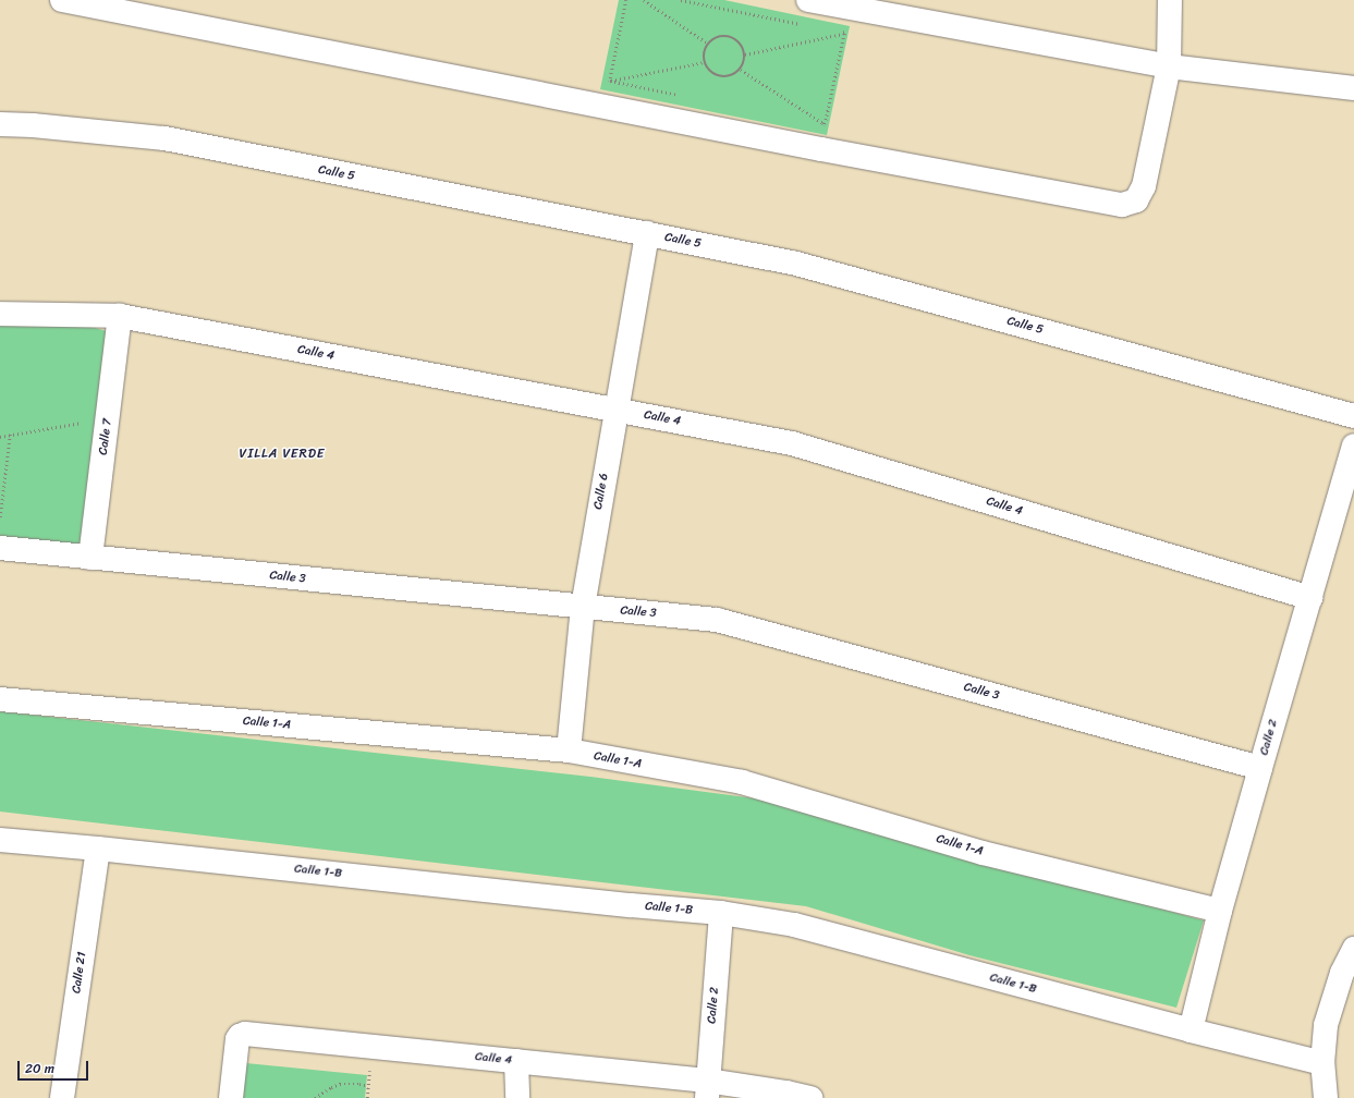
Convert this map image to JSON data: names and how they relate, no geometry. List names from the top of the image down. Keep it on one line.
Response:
{"streets":{"street":["Calle 5","Calle 4","Calle 7","Calle 6","Calle 3","Calle 1-A","Calle 2","Calle 1-B","Calle 21"]},"crossings":[["Calle 5","Calle 6"],["Calle 4","Calle 7"],["Calle 4","Calle 6"],["Calle 4","Calle 2"],["Calle 7","Calle 3"],["Calle 6","Calle 3"],["Calle 6","Calle 1-A"],["Calle 3","Calle 2"],["Calle 1-A","Calle 2"],["Calle 2","Calle 1-B"],["Calle 1-B","Calle 21"]],"districts":["VILLA VERDE"],"scale_bar":"20 m"}
